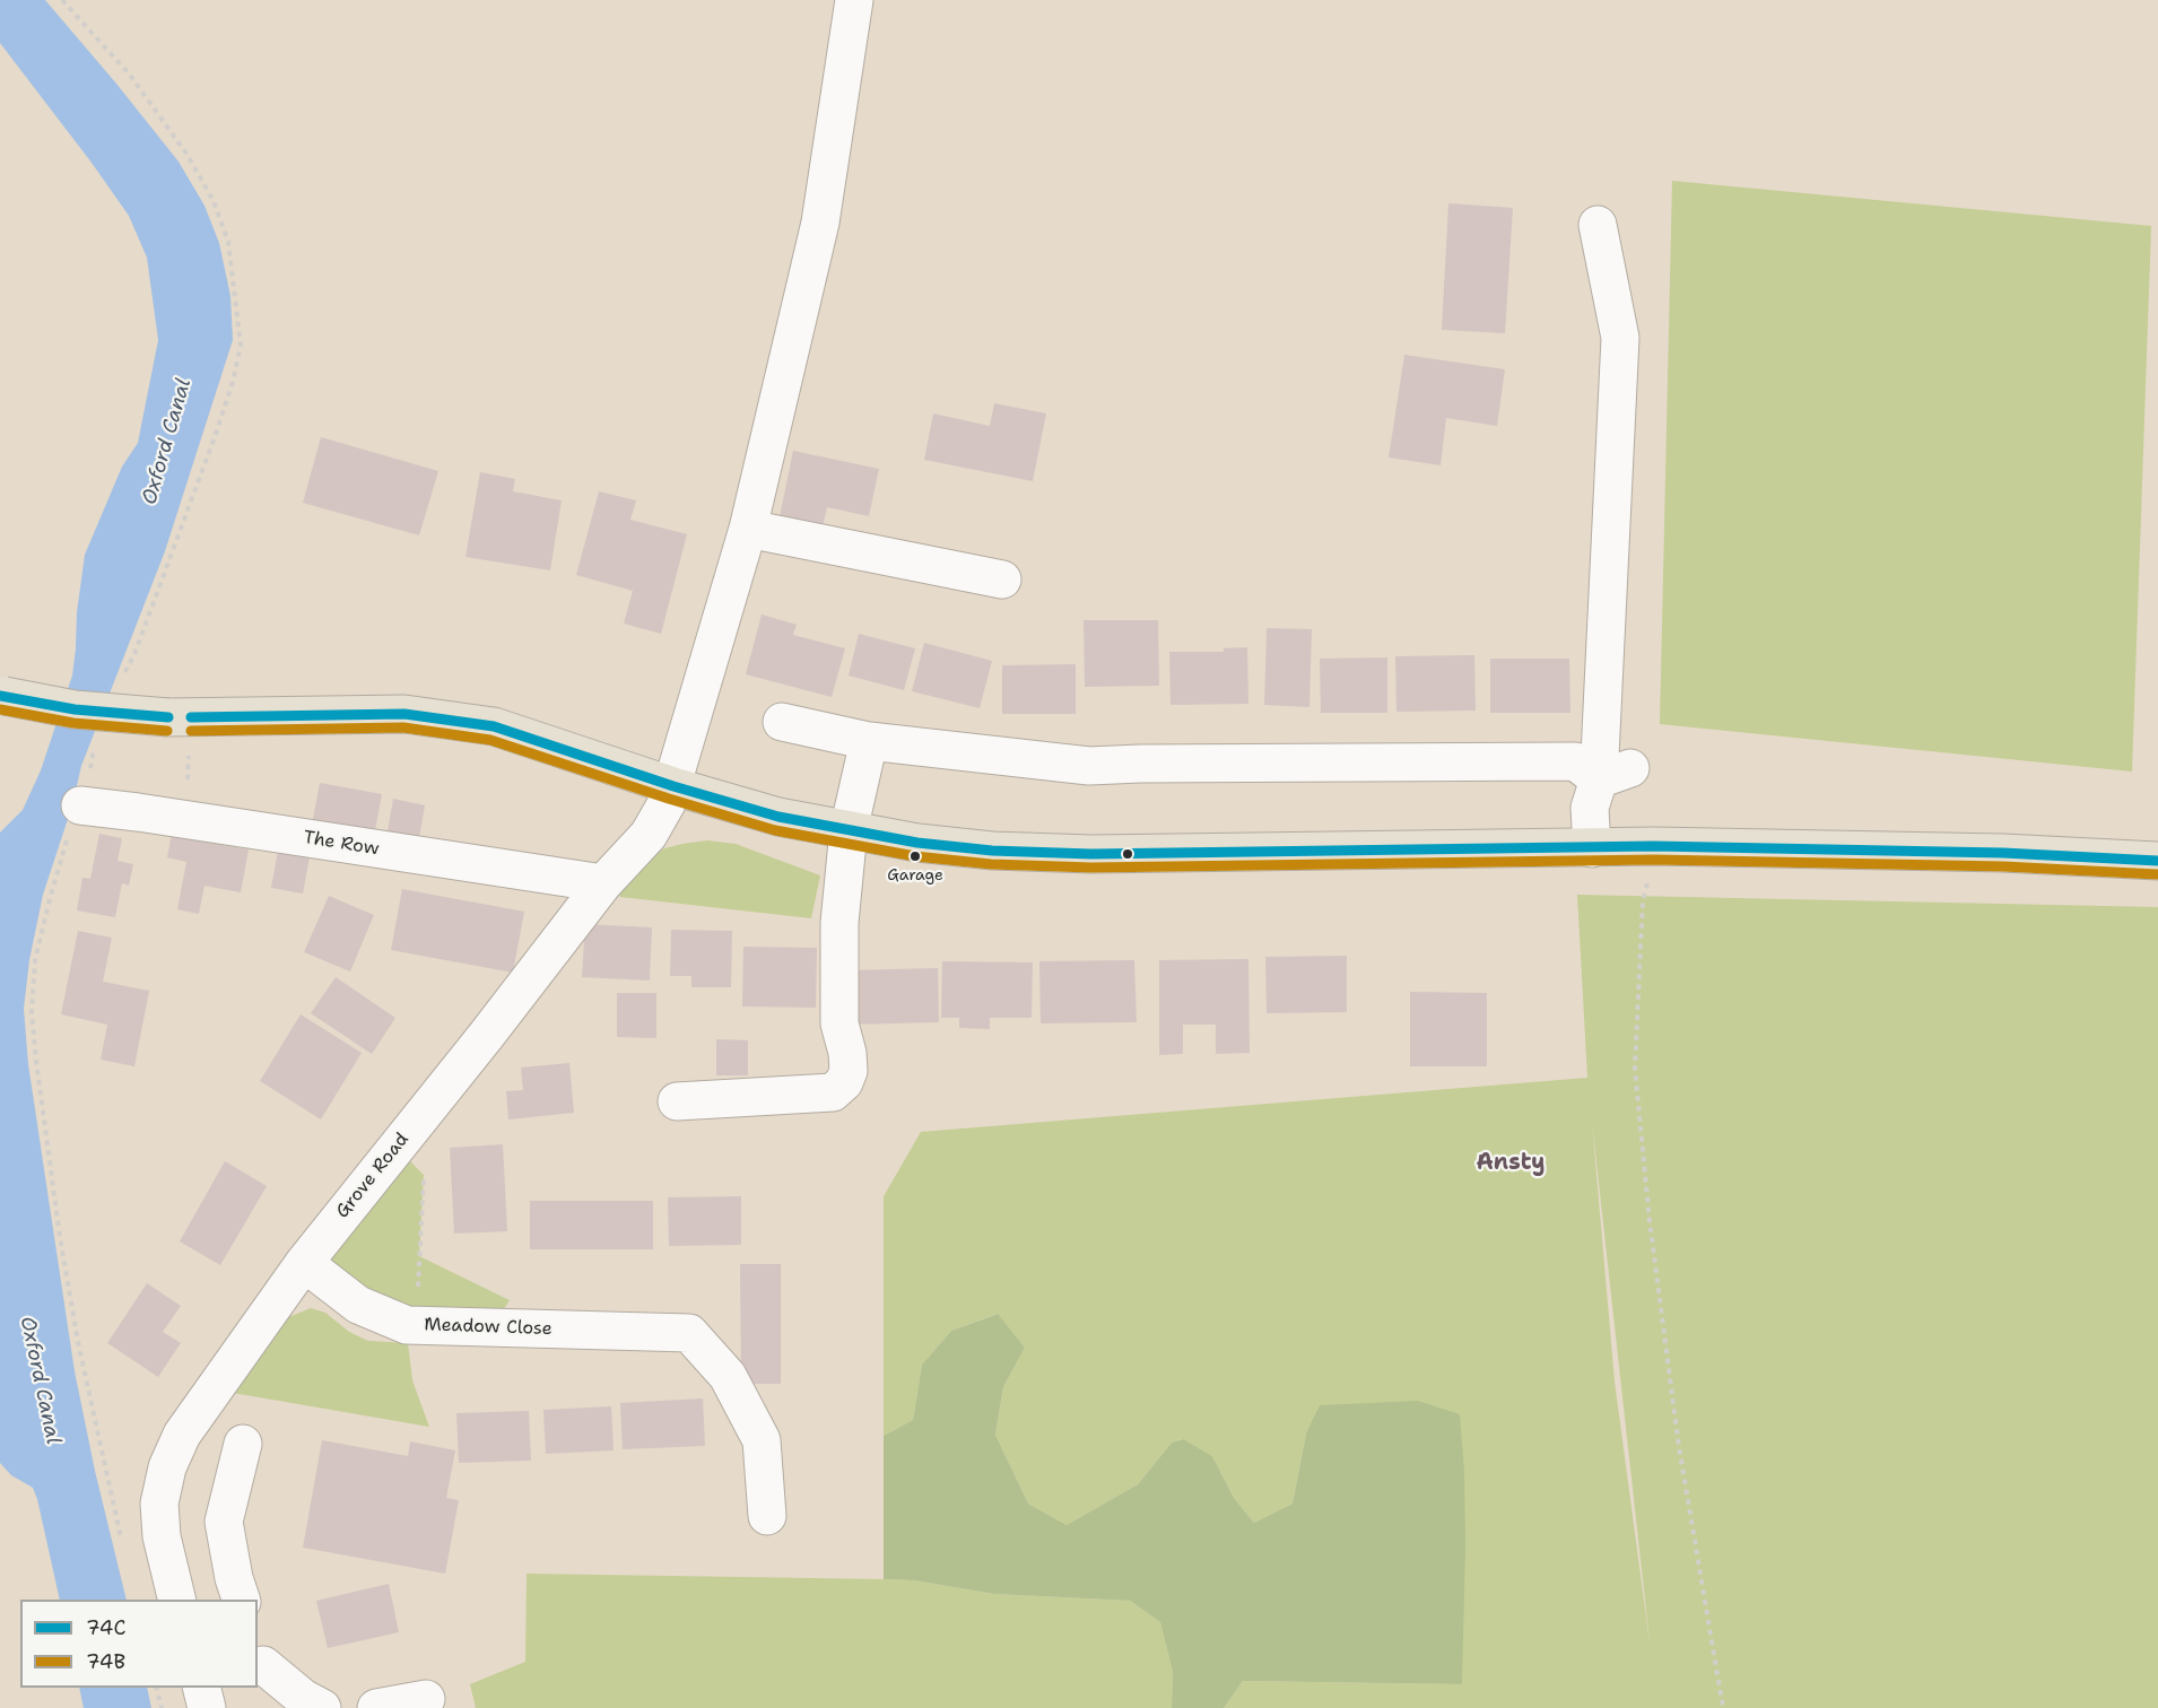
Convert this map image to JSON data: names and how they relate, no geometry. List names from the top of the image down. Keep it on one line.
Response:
{"streets":{"street":["The Row","Grove Road","Meadow Close"]},"crossings":[["The Row","Grove Road"],["Grove Road","Meadow Close"]],"districts":["Ansty"],"water":["Oxford Canal"],"places":["Garage"],"lines":["transit line 74C","transit line 74B"],"legend":["74C","74B"]}
